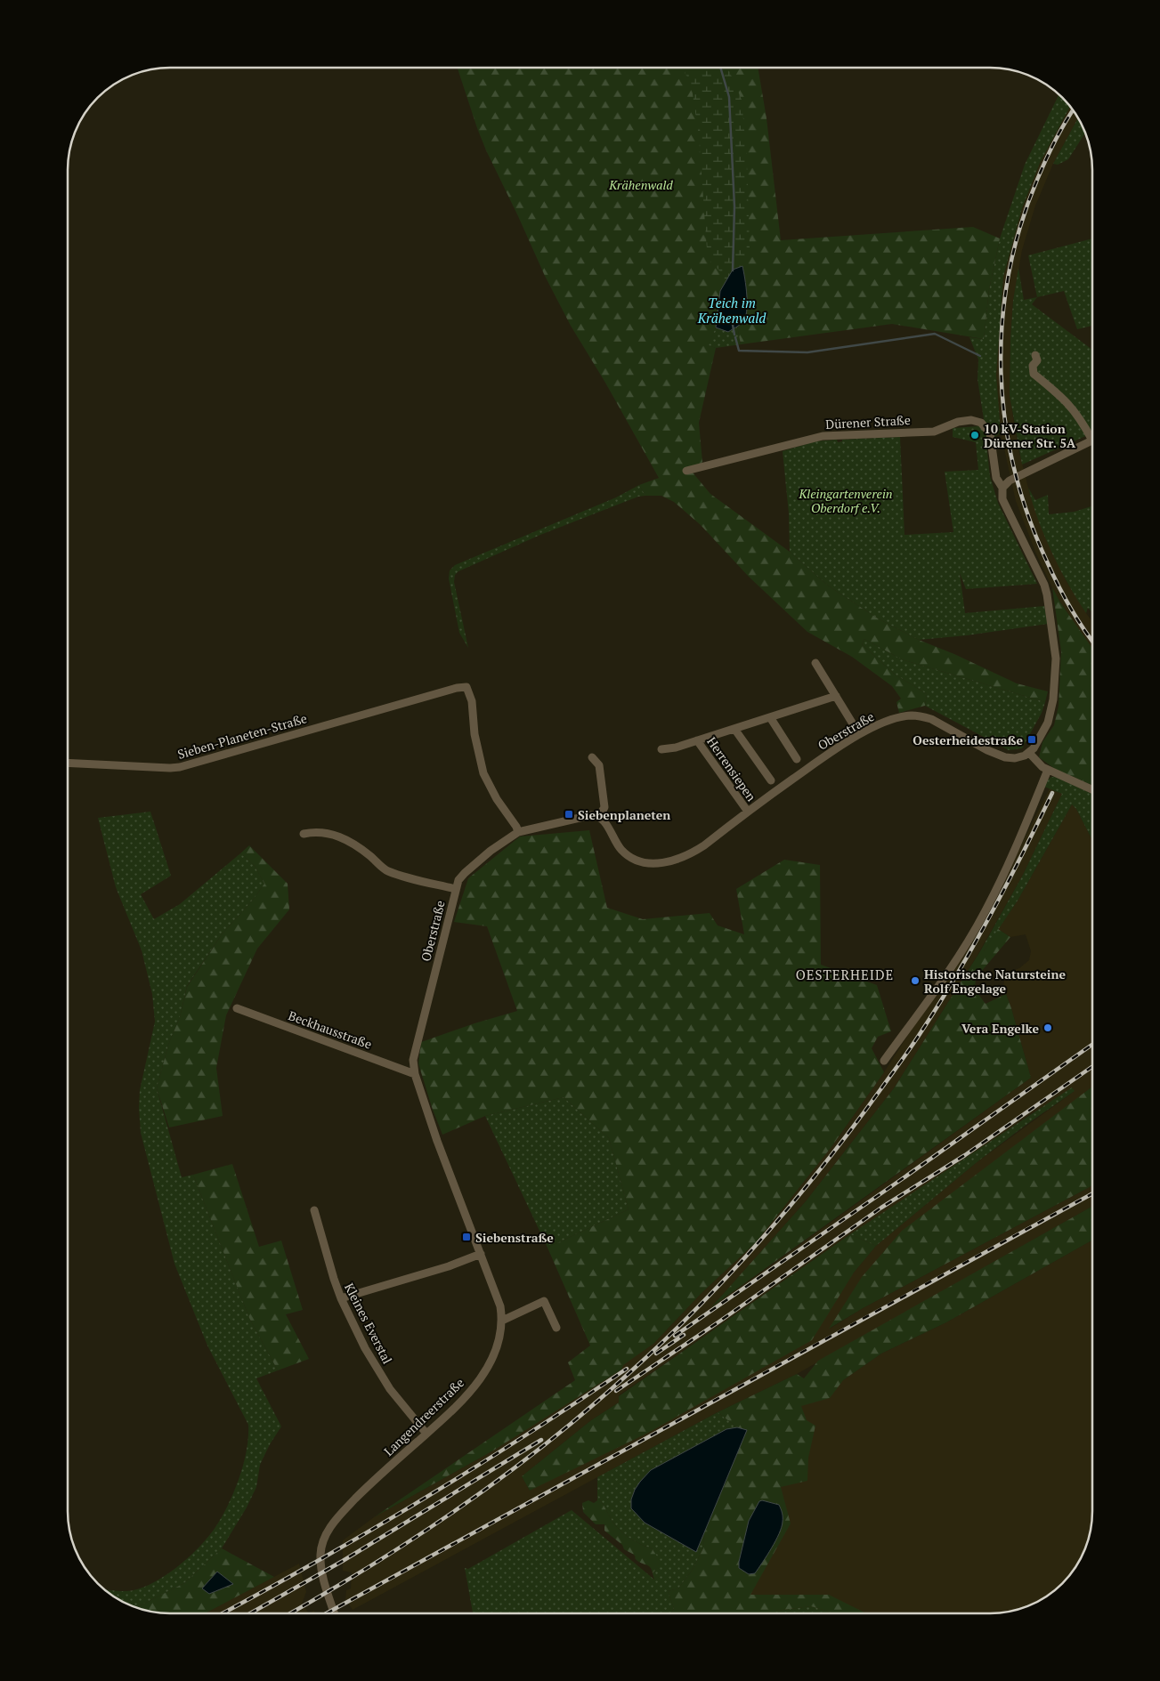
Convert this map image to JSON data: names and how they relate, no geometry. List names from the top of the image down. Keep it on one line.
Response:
{"streets":{"street":["Dürener Straße","Oberstraße","Sieben-Planeten-Straße","Herrensiepen","Beckhausstraße","Kleines Everstal","Langendreerstraße"]},"crossings":[["Oberstraße","Sieben-Planeten-Straße"],["Oberstraße","Herrensiepen"],["Oberstraße","Beckhausstraße"],["Oberstraße","Langendreerstraße"],["Kleines Everstal","Langendreerstraße"]],"districts":["OESTERHEIDE"],"water":["Teich im Krähenwald"],"parks":["Krähenwald","Kleingartenverein Oberdorf e.V."],"places":{"other":["10 kV-Station Dürener Str. 5A","Historische Natursteine Rolf Engelage","Vera Engelke"],"transit":["Oesterheidestraße","Siebenplaneten","Siebenstraße"]}}
